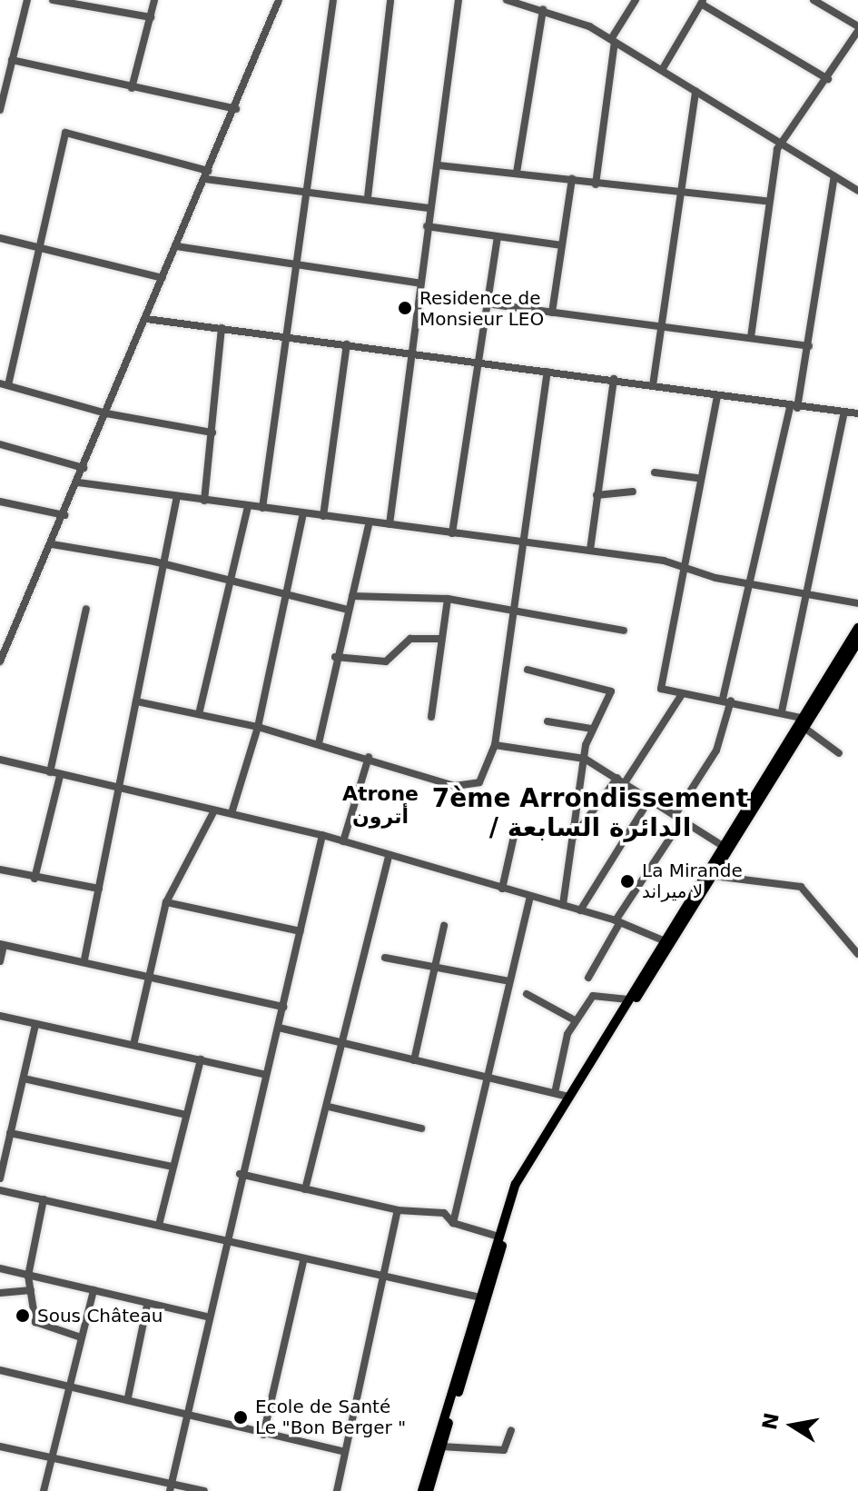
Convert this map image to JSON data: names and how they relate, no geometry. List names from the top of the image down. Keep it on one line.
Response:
{"districts":["Atrone أترون","7ème Arrondissement / الدائرة السابعة"],"places":["Residence de Monsieur LEO","La Mirande لا ميراند","Sous Château","Ecole de Santé Le \"Bon Berger \""],"north":"left"}
